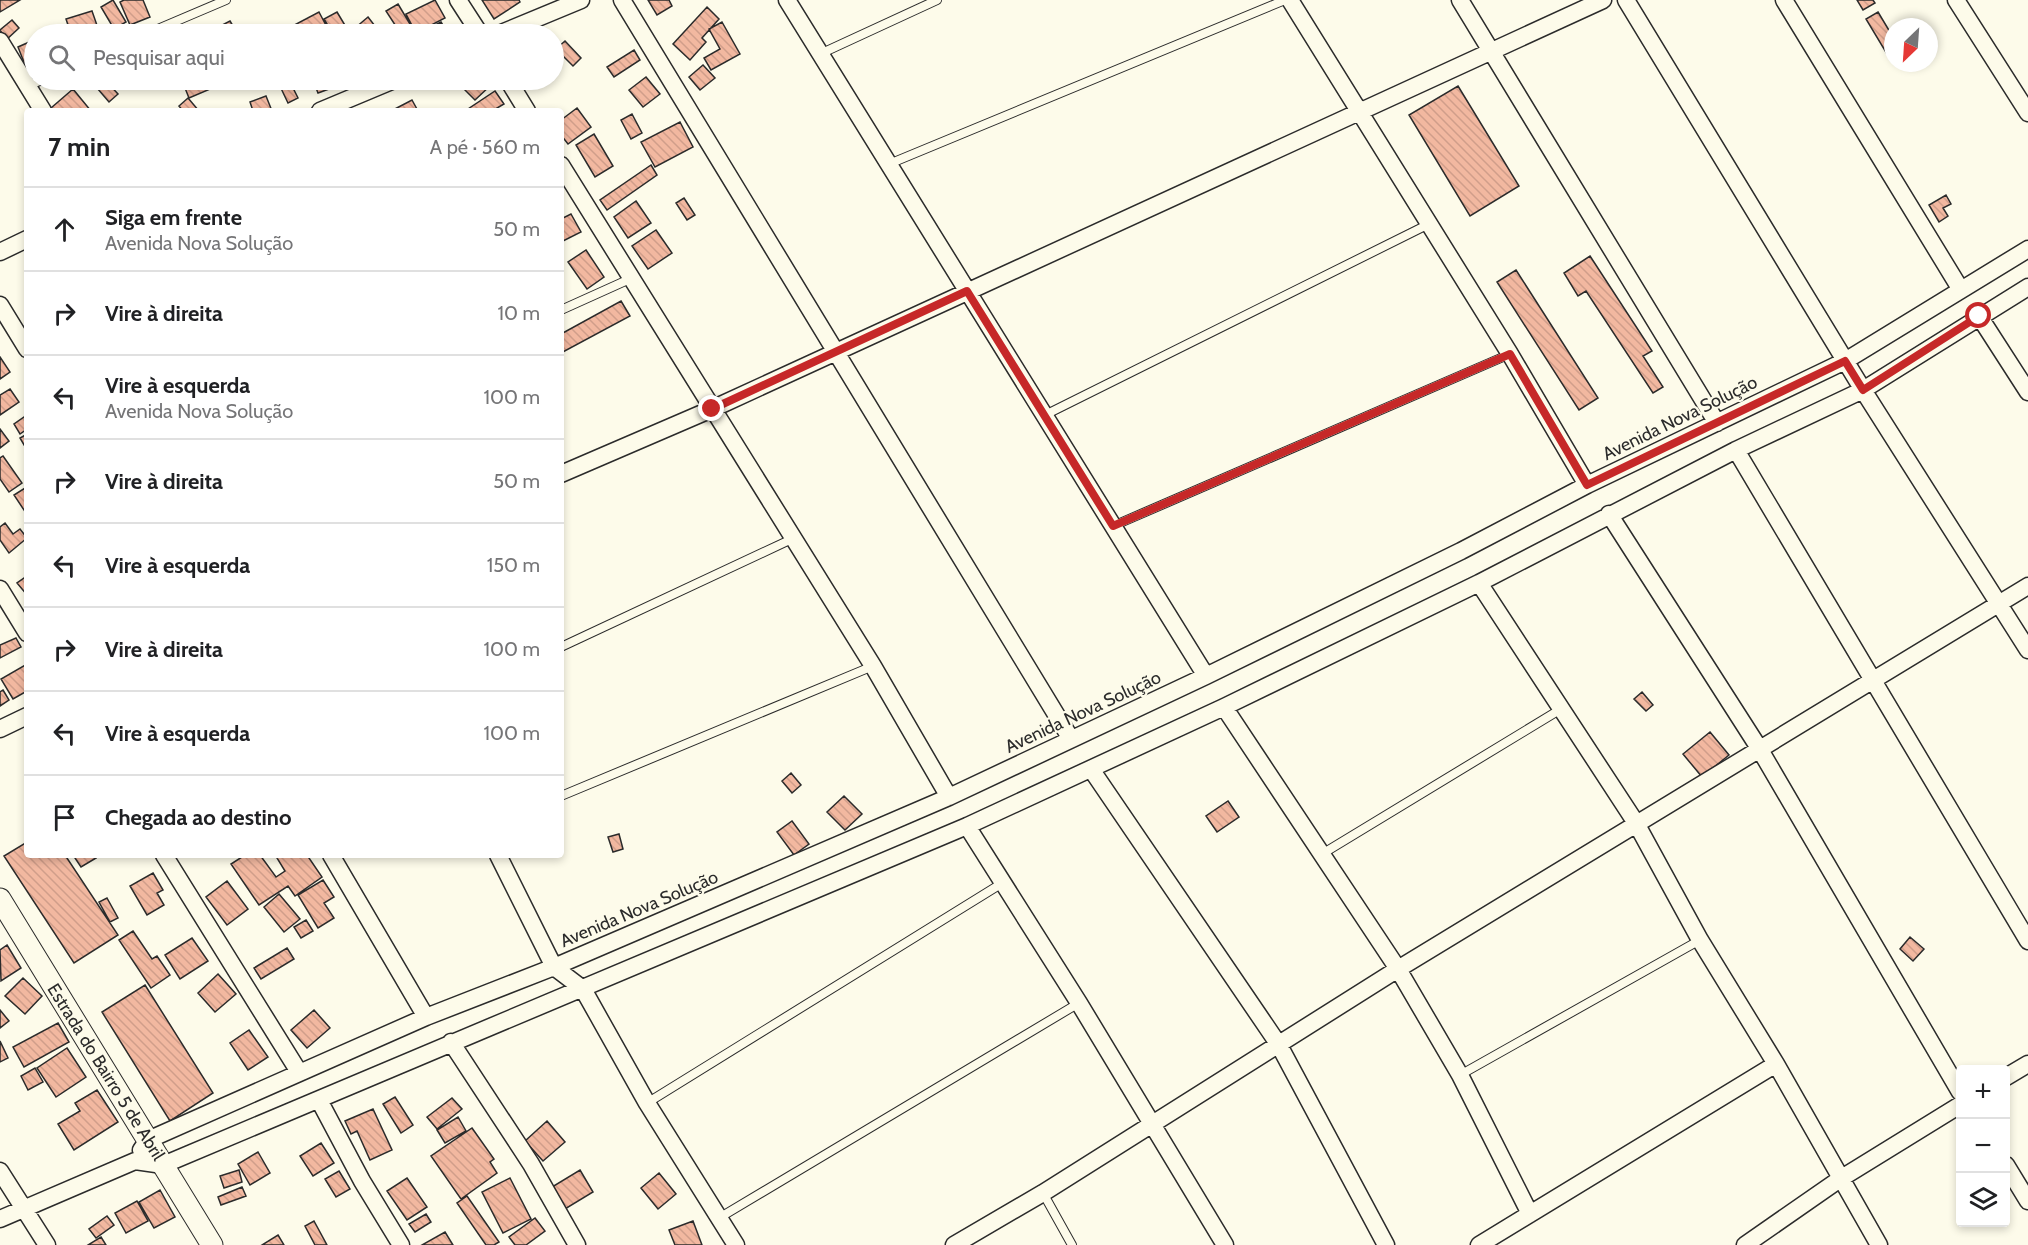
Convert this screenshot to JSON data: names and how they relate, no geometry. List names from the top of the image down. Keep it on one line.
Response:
{"streets":{"street":["Avenida Nova Solução","Estrada do Bairro 5 de Abril"]},"crossings":[["Avenida Nova Solução","Estrada do Bairro 5 de Abril"]],"north":"bottom left","page":{"search":"Pesquisar aqui","heading":["7 min","A pé · 560 m"],"list":[["Siga em frente","Avenida Nova Solução","50 m"],["Vire à direita","10 m"],["Vire à esquerda","Avenida Nova Solução","100 m"],["Vire à direita","50 m"],["Vire à esquerda","150 m"],["Vire à direita","100 m"],["Vire à esquerda","100 m"],"Chegada ao destino"],"map_buttons":["+","−"]}}
